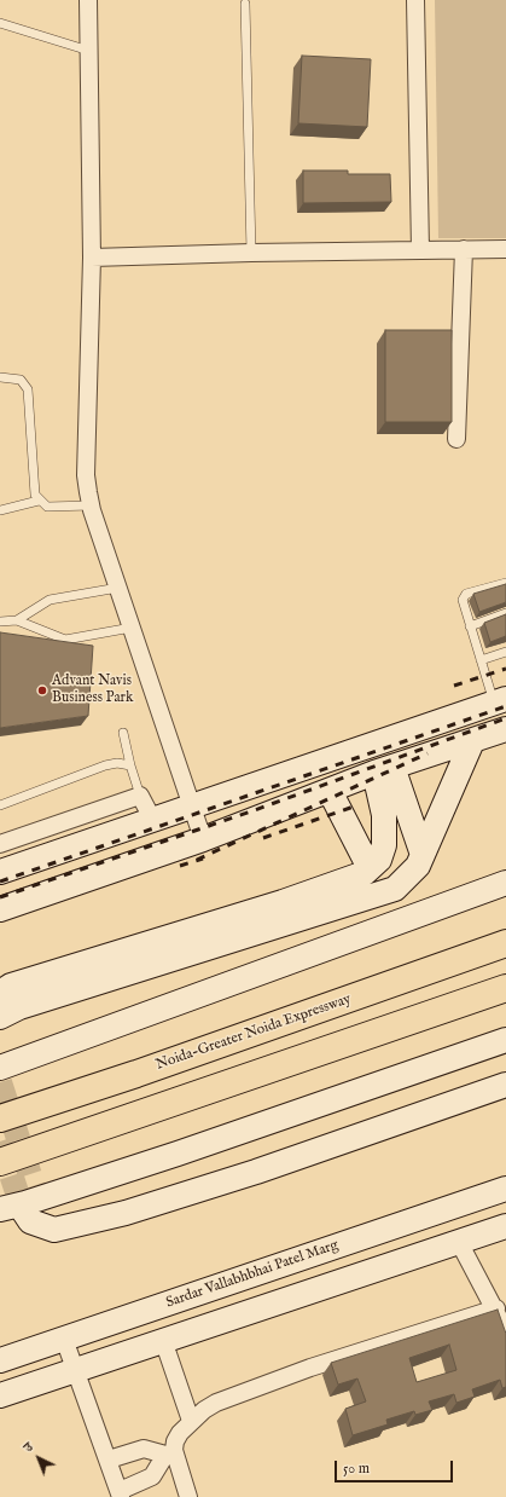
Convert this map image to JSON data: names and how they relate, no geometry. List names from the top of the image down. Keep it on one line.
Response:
{"streets":{"highway":["Noida-Greater Noida Expressway"],"street":["Sardar Vallabhbhai Patel Marg"]},"places":["Advant Navis Business Park"],"scale_bar":"50 m","north":"top left"}
